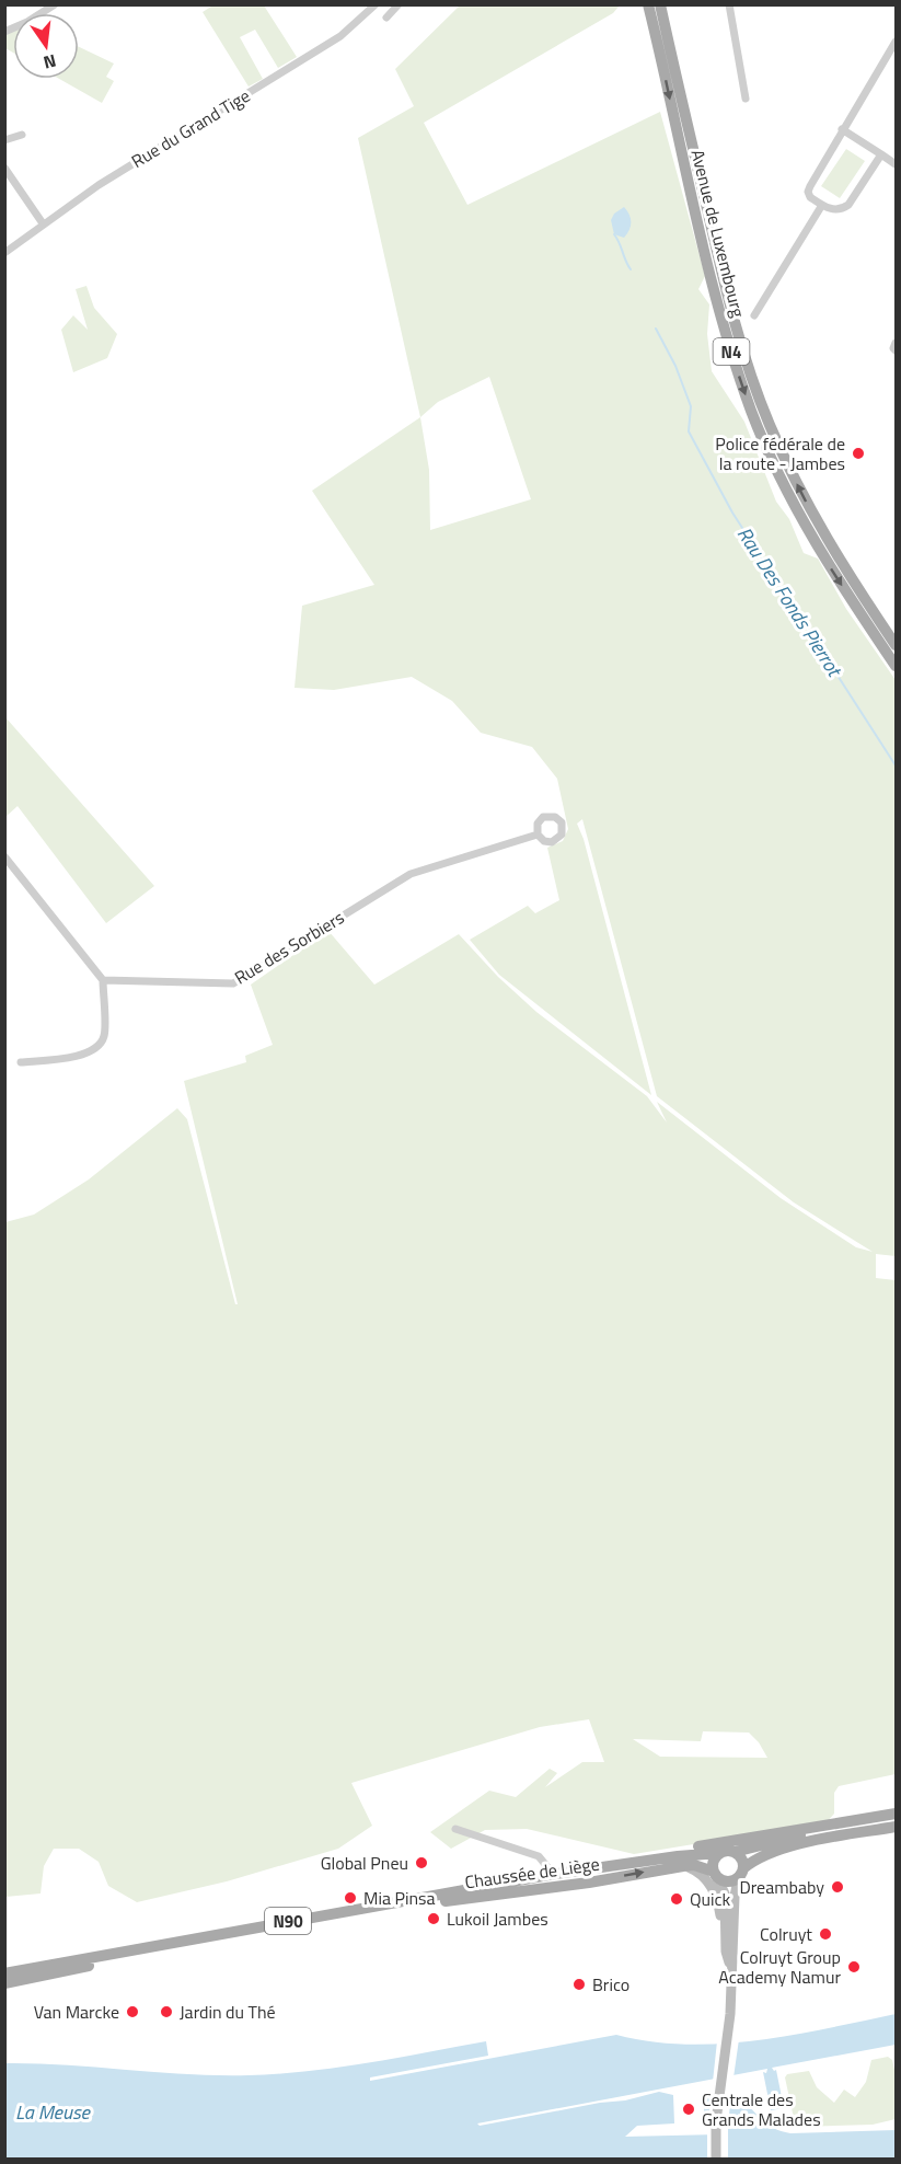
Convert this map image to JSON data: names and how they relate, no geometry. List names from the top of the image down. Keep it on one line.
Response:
{"streets":{"main road":["Avenue de Luxembourg","N4","Chaussée de Liège","N90"],"street":["Rue du Grand Tige","Rue des Sorbiers"]},"crossings":[["Chaussée de Liège","N90"]],"water":["Rau Des Fonds Pierrot","La Meuse"],"places":["Police fédérale de la route - Jambes","Global Pneu","Dreambaby","Mia Pinsa","Quick","Lukoil Jambes","Colruyt","Colruyt Group Academy Namur","Brico","Van Marcke","Jardin du Thé","Centrale des Grands Malades"],"north":"bottom"}
